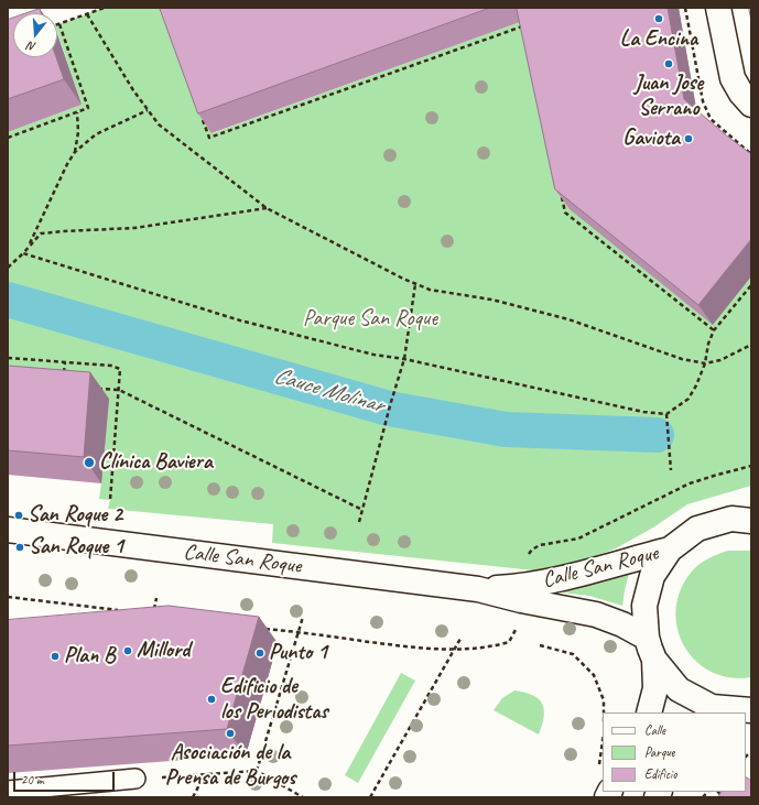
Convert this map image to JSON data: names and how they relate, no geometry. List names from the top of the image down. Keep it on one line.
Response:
{"streets":{"street":["Calle San Roque"]},"water":["Cauce Molinar"],"parks":["Parque San Roque"],"places":["La Encina","Juan Jose Serrano","Gaviota","Clínica Baviera","San Roque 2","San Roque 1","Millord","Punto 1","Plan B","Edificio de los Periodistas","Asociación de la Prensa de Burgos"],"legend":["Calle","Parque","Edificio"],"scale_bar":"20 m","north":"bottom"}
